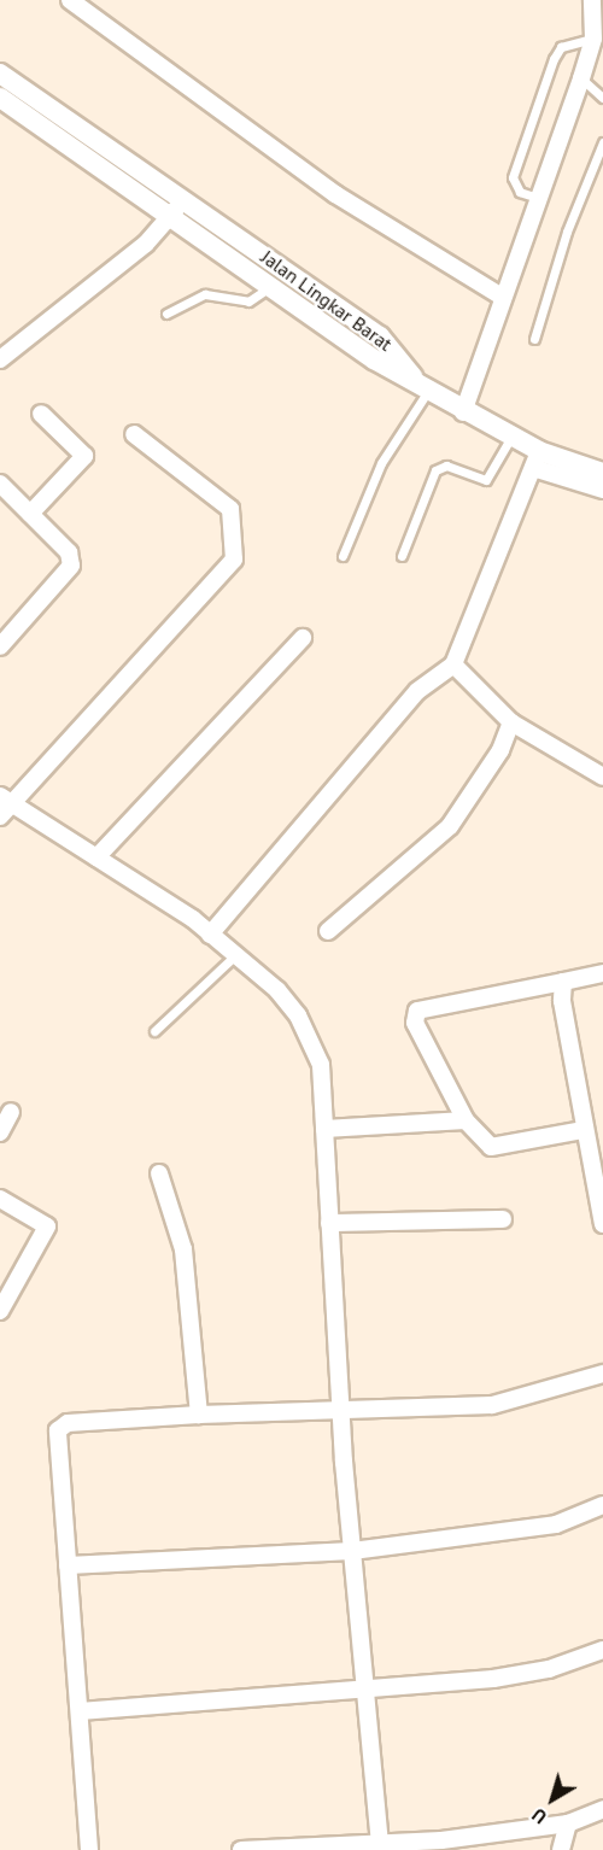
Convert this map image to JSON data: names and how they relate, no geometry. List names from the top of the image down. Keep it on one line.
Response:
{"streets":{"street":["Jalan Lingkar Barat"]},"north":"bottom left"}
